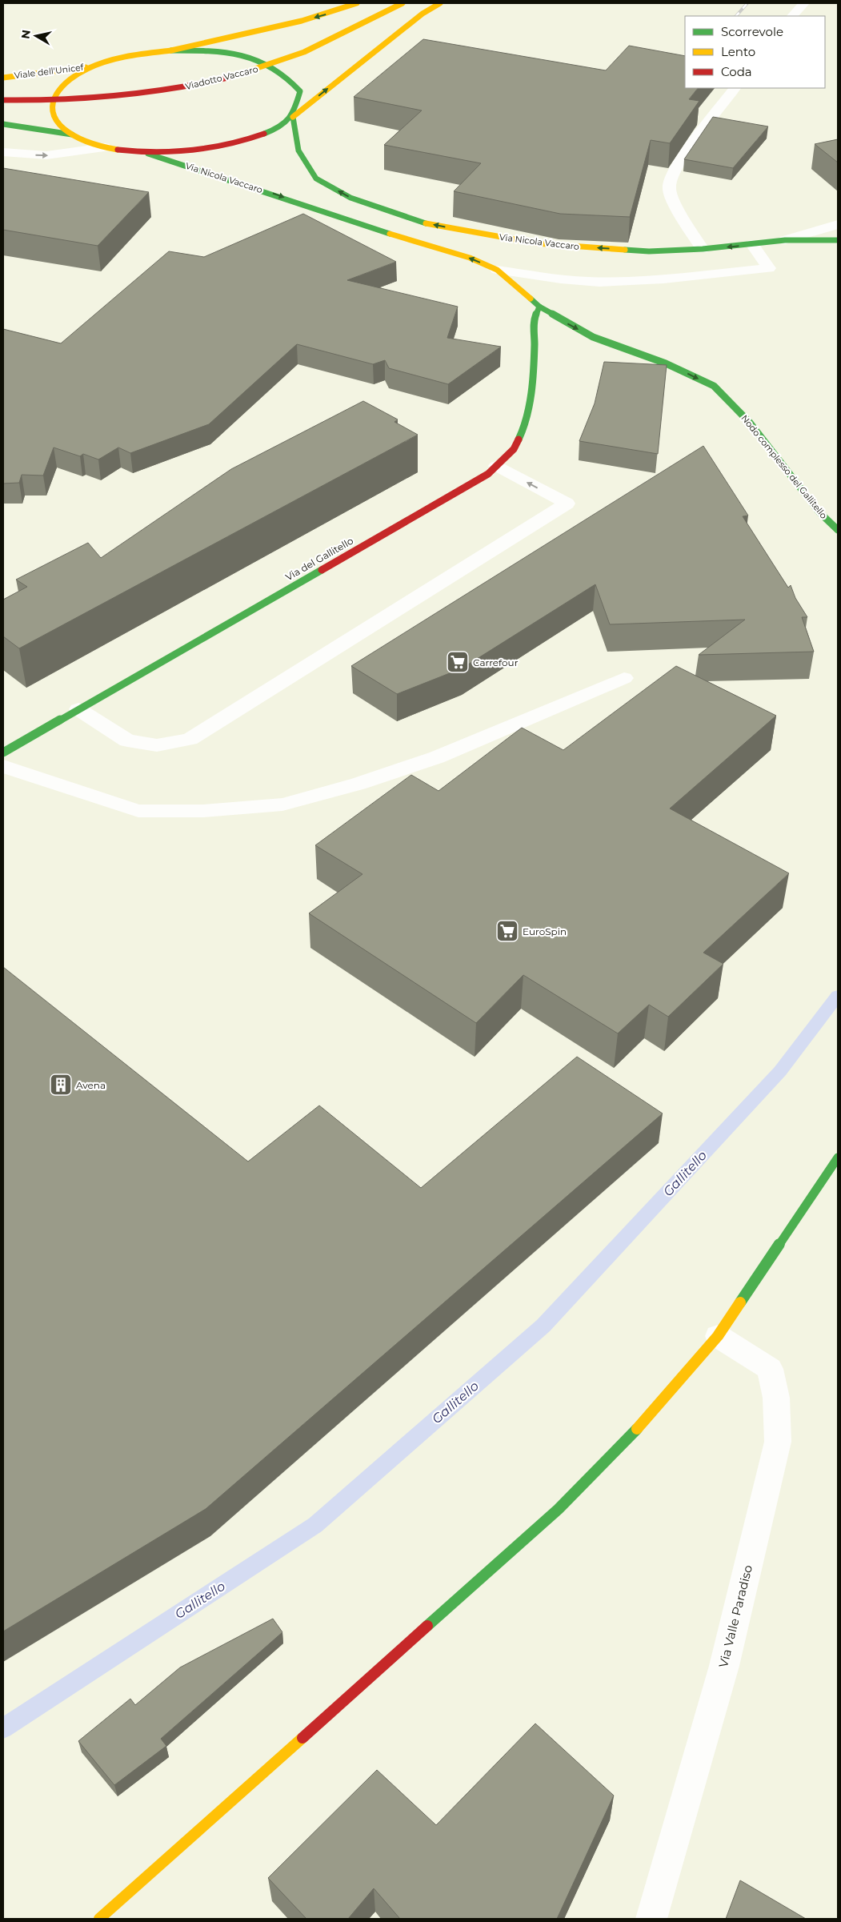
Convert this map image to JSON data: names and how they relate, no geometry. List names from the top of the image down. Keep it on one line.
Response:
{"streets":{"main road":["Viale dell'Unicef","Viadotto Vaccaro","Via Nicola Vaccaro","Nodo complesso del Gallitello","Via del Gallitello"],"street":["Via Valle Paradiso"]},"crossings":[["Via Nicola Vaccaro","Nodo complesso del Gallitello"],["Via Nicola Vaccaro","Via del Gallitello"],["Nodo complesso del Gallitello","Via del Gallitello"]],"one_way":["Nodo complesso del Gallitello"],"water":["Gallitello"],"places":{"supermarket":["Carrefour","EuroSpin"],"building":["Avena"]},"legend":["Scorrevole","Lento","Coda"],"north":"left"}
